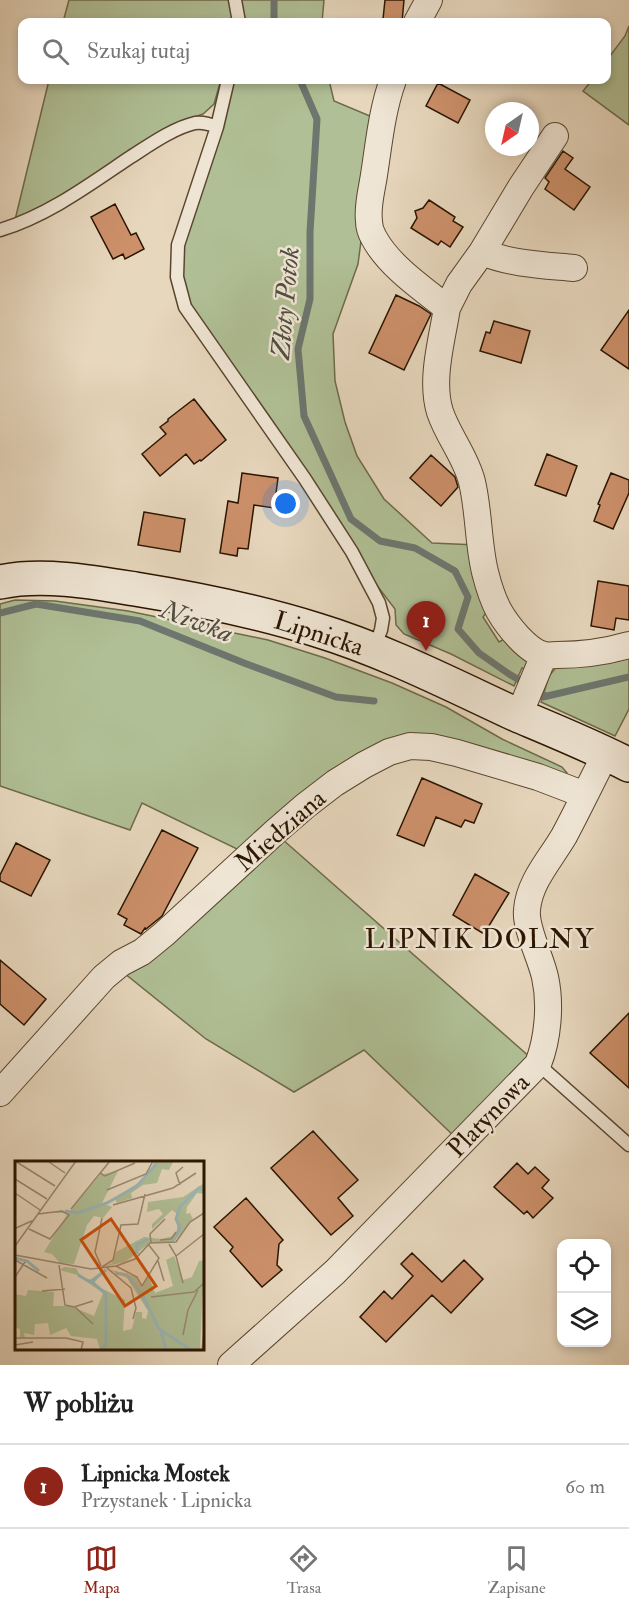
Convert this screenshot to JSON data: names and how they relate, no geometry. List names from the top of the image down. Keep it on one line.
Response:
{"streets":{"street":["Lipnicka","Miedziana","Platynowa"]},"crossings":[["Miedziana","Platynowa"]],"districts":["LIPNIK DOLNY"],"water":["Złoty Potok","Niwka"],"north":"bottom left","page":{"search":"Szukaj tutaj","pins":"1","heading":"W pobliżu","list":[{"mark":"1","name":"Lipnicka Mostek","note":"Przystanek · Lipnicka","value":"60 m"}],"nav":["Mapa","Trasa","Zapisane"]}}
